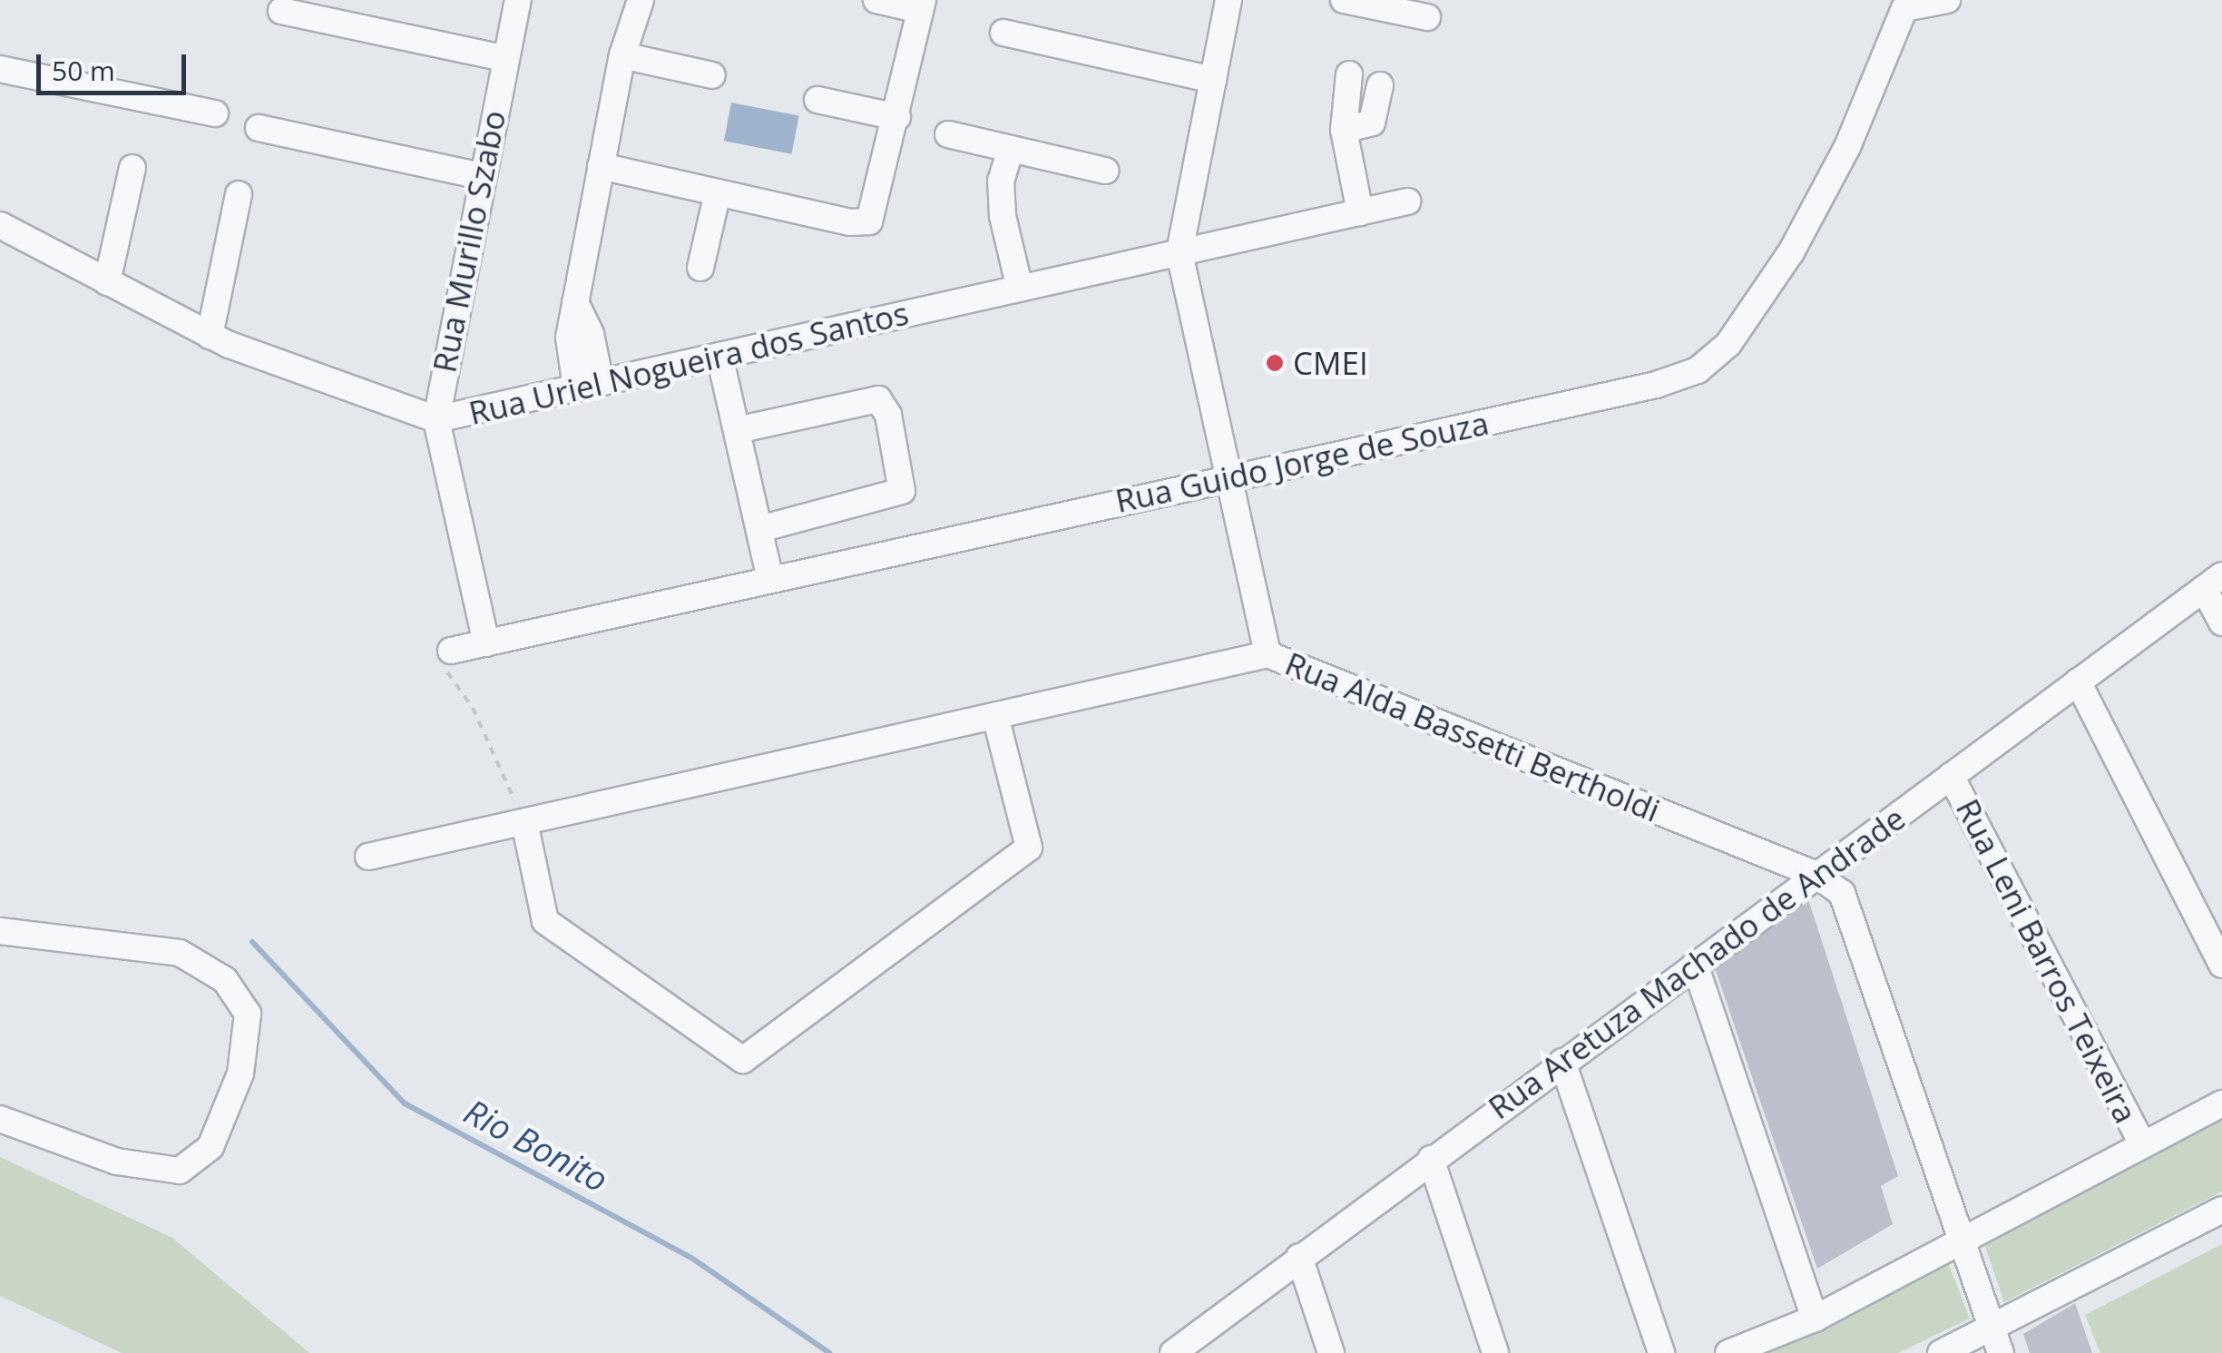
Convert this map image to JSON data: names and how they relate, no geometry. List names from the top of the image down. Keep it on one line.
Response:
{"streets":{"street":["Rua Murillo Szabo","Rua Uriel Nogueira dos Santos","Rua Guido Jorge de Souza","Rua Alda Bassetti Bertholdi","Rua Leni Barros Teixeira","Rua Aretuza Machado de Andrade"]},"crossings":[["Rua Murillo Szabo","Rua Uriel Nogueira dos Santos"],["Rua Murillo Szabo","Rua Guido Jorge de Souza"],["Rua Uriel Nogueira dos Santos","Rua Alda Bassetti Bertholdi"],["Rua Guido Jorge de Souza","Rua Alda Bassetti Bertholdi"],["Rua Alda Bassetti Bertholdi","Rua Aretuza Machado de Andrade"],["Rua Leni Barros Teixeira","Rua Aretuza Machado de Andrade"]],"water":["Rio Bonito"],"places":["CMEI"],"scale_bar":"50 m"}
